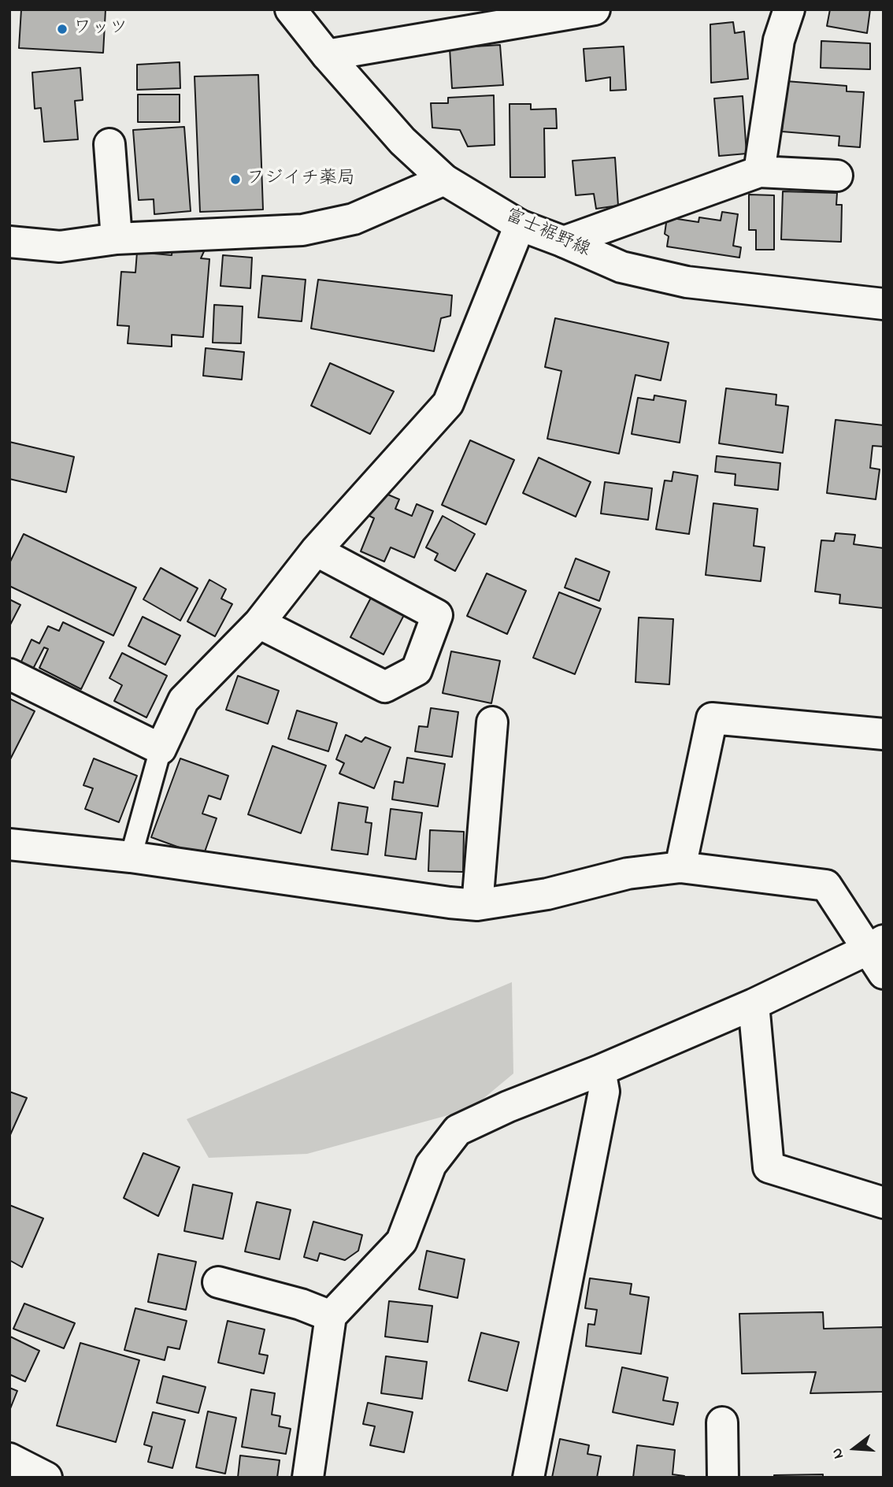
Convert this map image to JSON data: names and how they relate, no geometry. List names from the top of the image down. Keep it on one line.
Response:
{"streets":{"street":["富士裾野線"]},"places":["ワッツ","フジイチ薬局"],"north":"left"}
